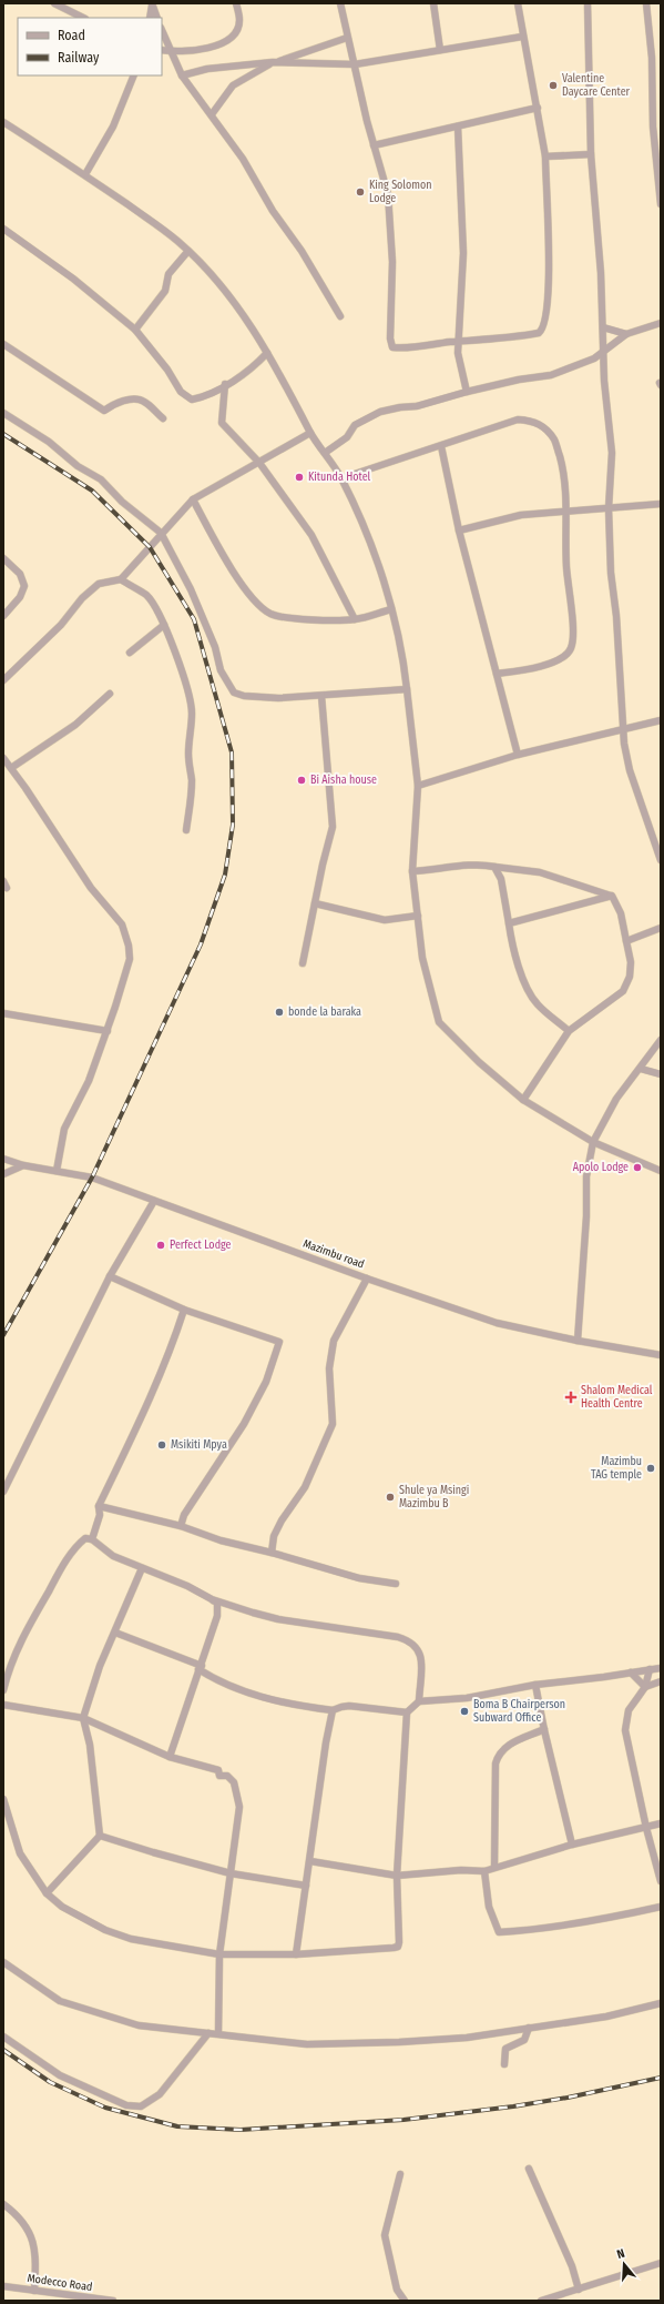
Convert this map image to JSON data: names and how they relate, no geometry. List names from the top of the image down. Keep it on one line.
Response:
{"streets":{"street":["Mazimbu road","Modecco Road"]},"places":{"other":["Valentine Daycare Center","King Solomon Lodge","Kitunda Hotel","Bi Aisha house","bonde la baraka","Apolo Lodge","Perfect Lodge","Msikiti Mpya","Mazimbu TAG temple","Shule ya Msingi Mazimbu B","Boma B Chairperson Subward Office"],"health":["Shalom Medical Health Centre"]},"legend":["Road","Railway"],"north":"top"}
